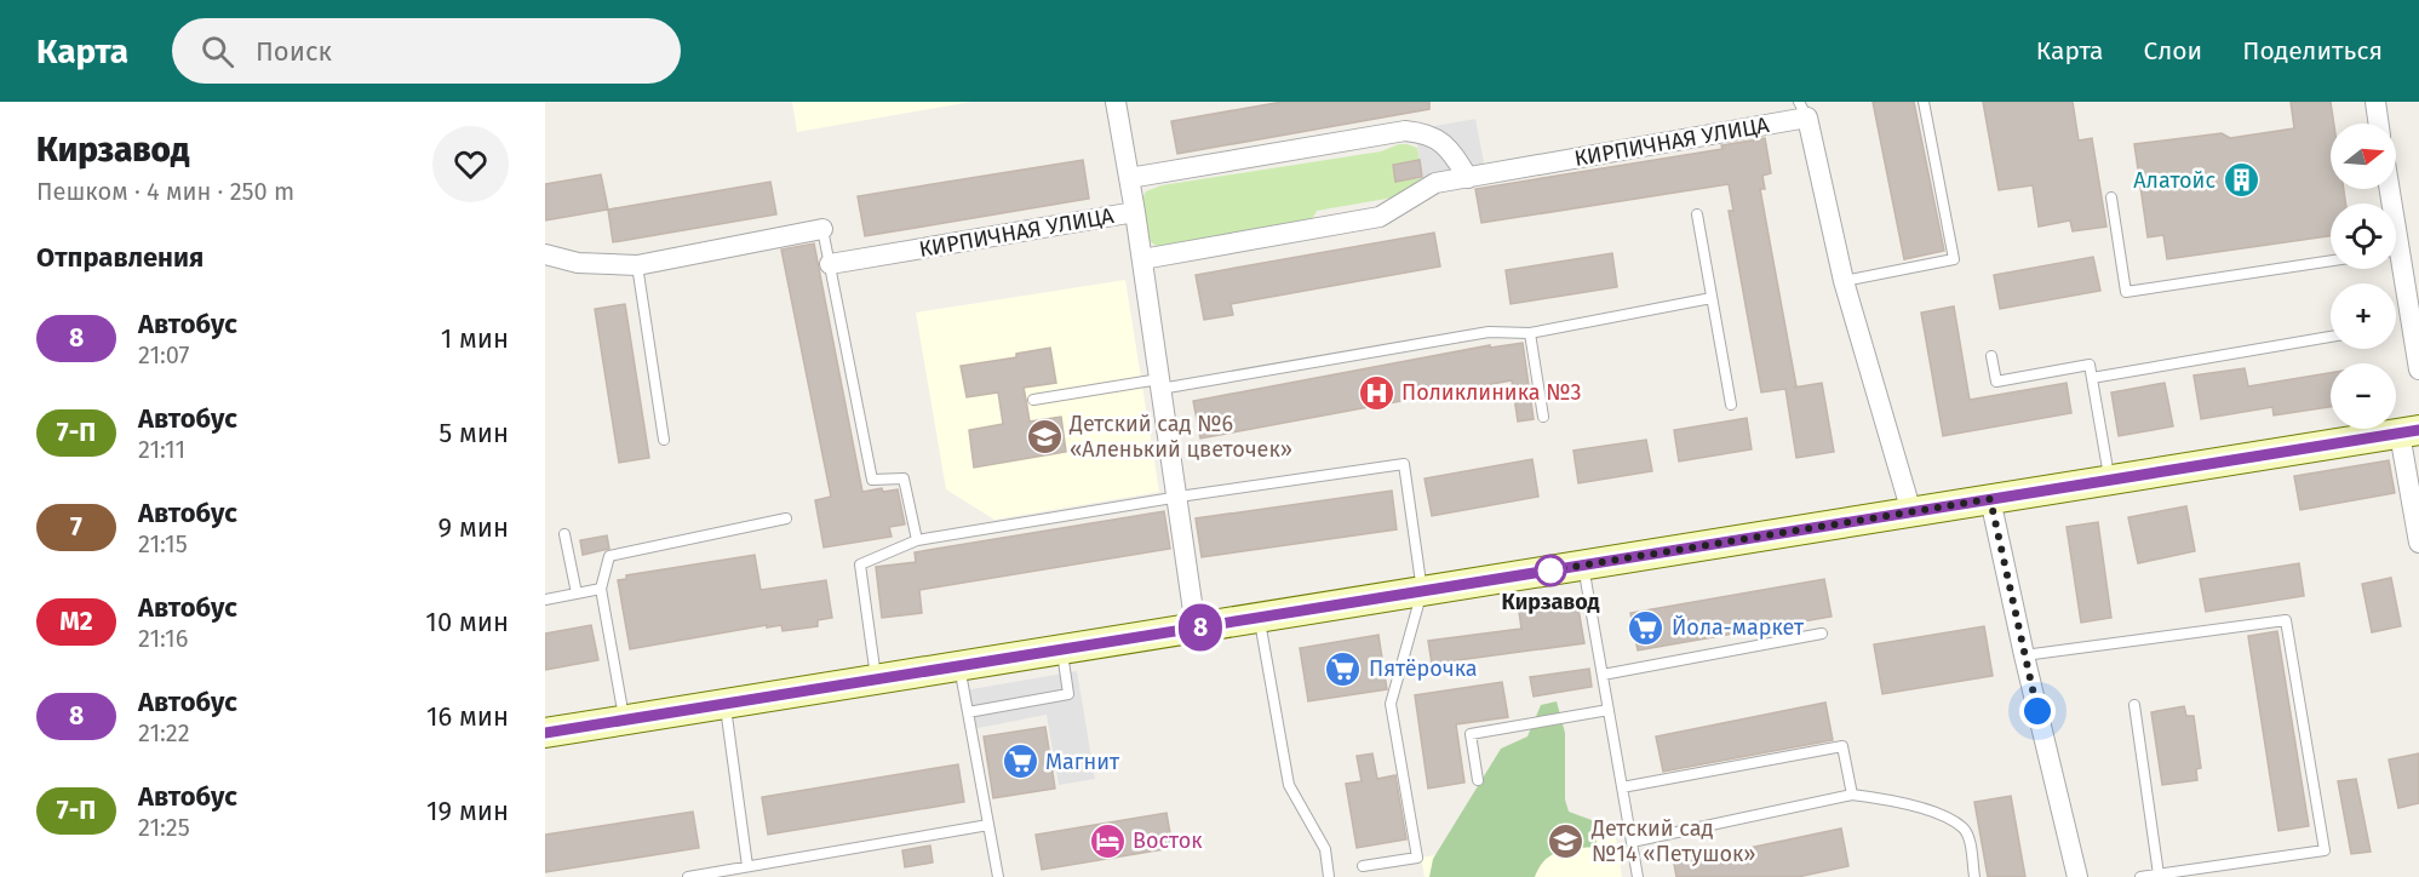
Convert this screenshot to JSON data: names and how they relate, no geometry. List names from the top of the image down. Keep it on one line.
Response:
{"streets":{"street":["КИРПИЧНАЯ УЛИЦА"]},"places":{"building":["Алатойс"],"hospital":["Поликлиника №3"],"school or university":["Детский сад №6 «Аленький цветочек»","Детский сад №14 «Петушок»"],"other":["Кирзавод"],"supermarket":["Йола-маркет","Пятёрочка","Магнит"],"hotel":["Восток"]},"lines":["bus line 8"],"north":"right","page":{"header":"Карта","search":"Поиск","nav":["Карта","Слои","Поделиться"],"heading":[["Кирзавод","Пешком · 4 мин · 250 m"],"Отправления"],"on_map":"8","map_buttons":["+","−"],"list":[{"mark":"8","name":"Автобус","note":"21:07","value":"1 мин"},{"mark":"7-П","name":"Автобус","note":"21:11","value":"5 мин"},{"mark":"7","name":"Автобус","note":"21:15","value":"9 мин"},{"mark":"М2","name":"Автобус","note":"21:16","value":"10 мин"},{"mark":"8","name":"Автобус","note":"21:22","value":"16 мин"},{"mark":"7-П","name":"Автобус","note":"21:25","value":"19 мин"}]}}
